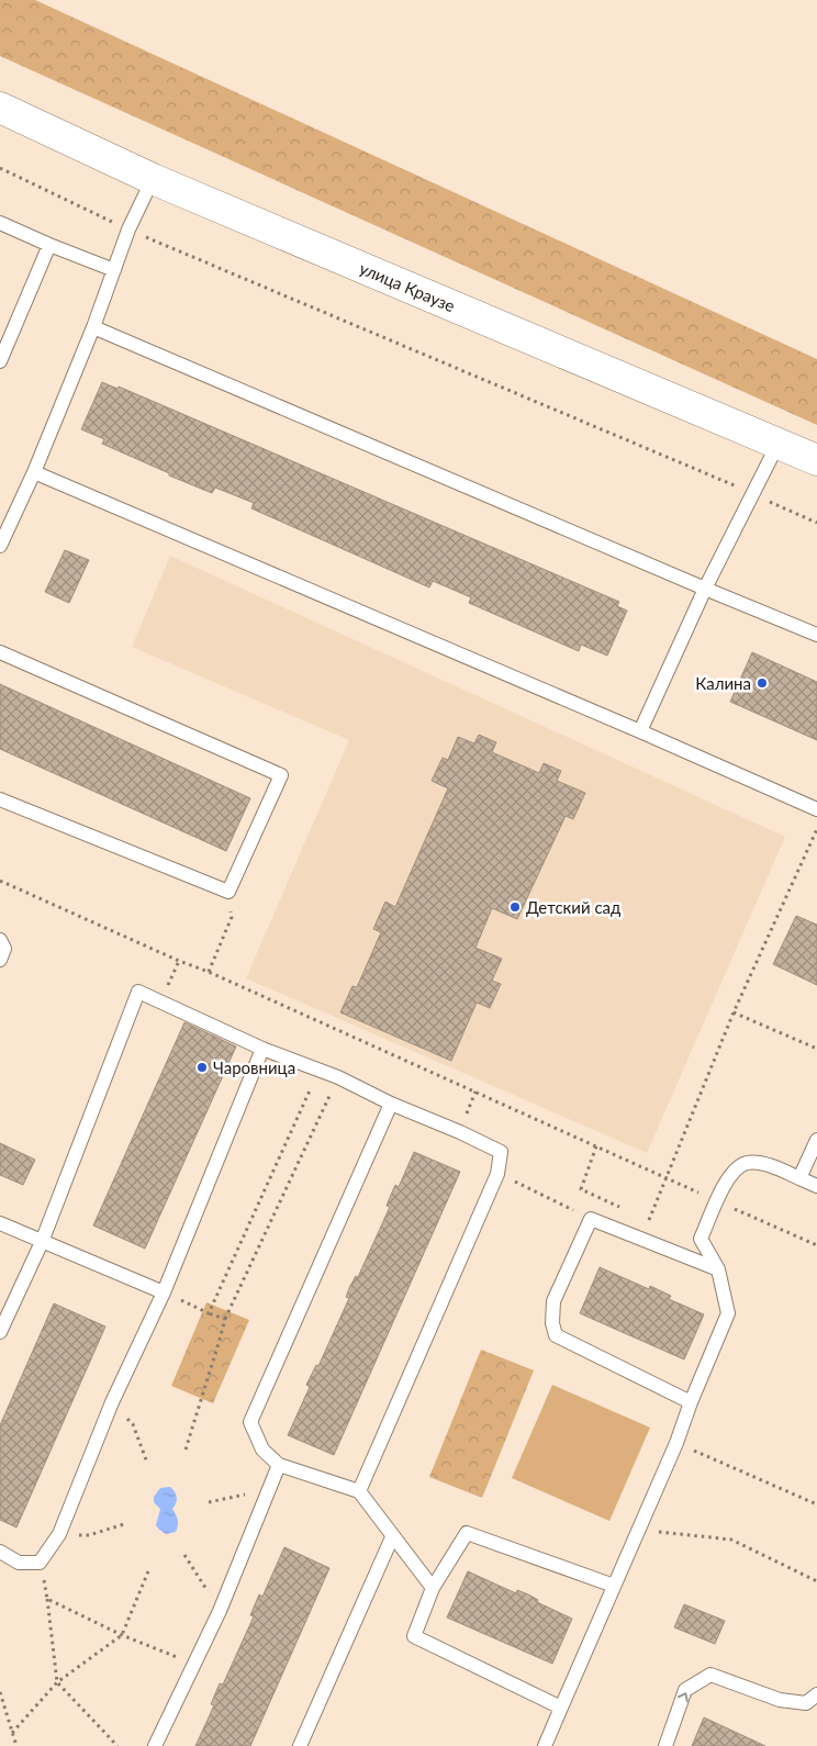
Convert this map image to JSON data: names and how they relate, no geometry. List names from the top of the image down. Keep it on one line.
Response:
{"streets":{"main road":["улица Краузе"]},"places":["Калина","Детский сад","Чаровница"]}
